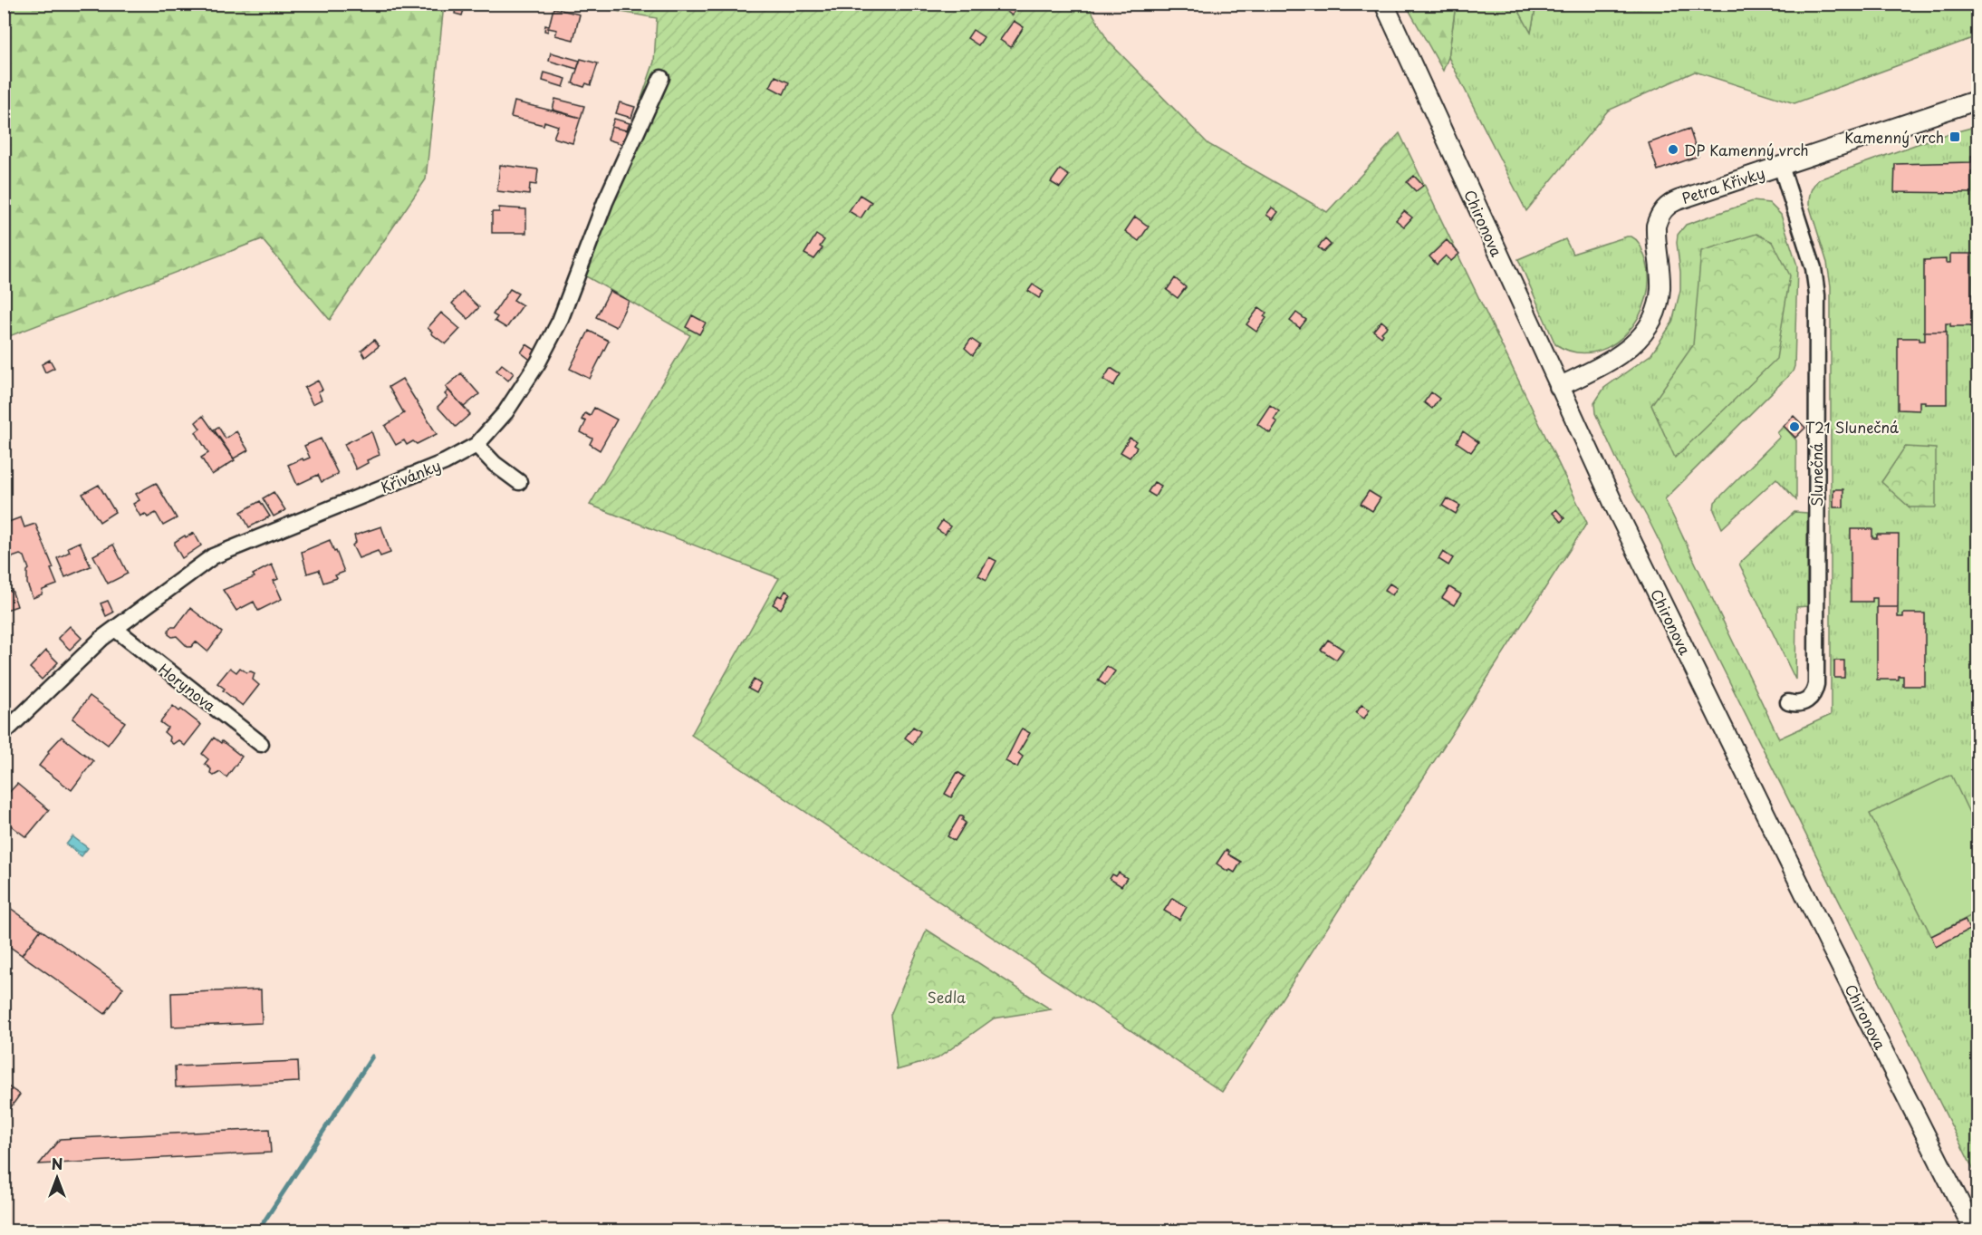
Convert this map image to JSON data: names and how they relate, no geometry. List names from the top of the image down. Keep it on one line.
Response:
{"streets":{"street":["Petra Křivky","Chironova","Slunečná","Křivánky","Horynova"]},"crossings":[["Petra Křivky","Chironova"],["Petra Křivky","Slunečná"],["Křivánky","Horynova"]],"parks":["Sedla"],"places":{"transit":["Kamenný vrch"],"other":["DP Kamenný vrch","T21 Slunečná"]},"north":"top"}
